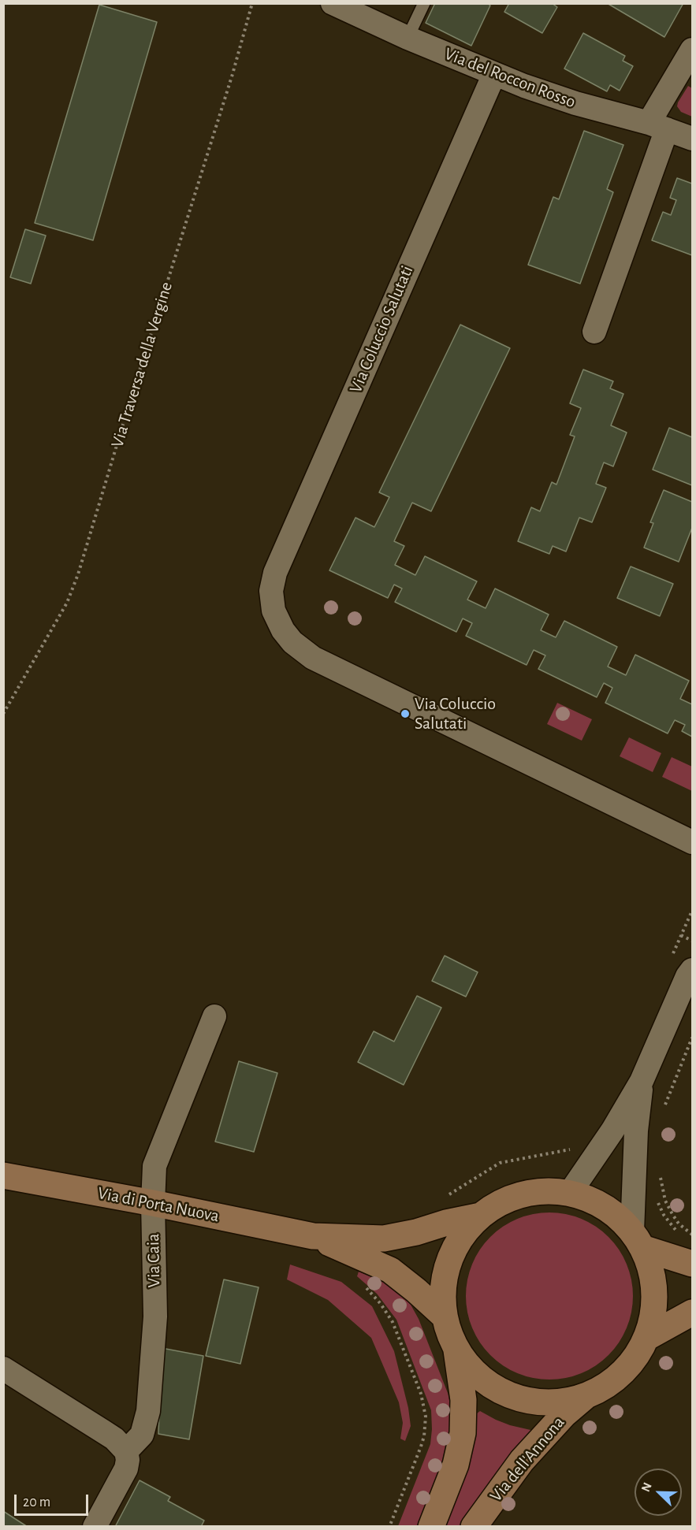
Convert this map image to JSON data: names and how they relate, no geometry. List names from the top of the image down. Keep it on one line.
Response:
{"streets":{"street":["Via del Roccon Rosso","Via Coluccio Salutati","Via di Porta Nuova","Via Caia","Via dell'Annona"],"path":["Via Traversa della Vergine"]},"crossings":[["Via del Roccon Rosso","Via Coluccio Salutati"],["Via di Porta Nuova","Via Caia"],["Via di Porta Nuova","Via dell'Annona"]],"places":["Via Coluccio Salutati"],"scale_bar":"20 m","north":"top left"}
